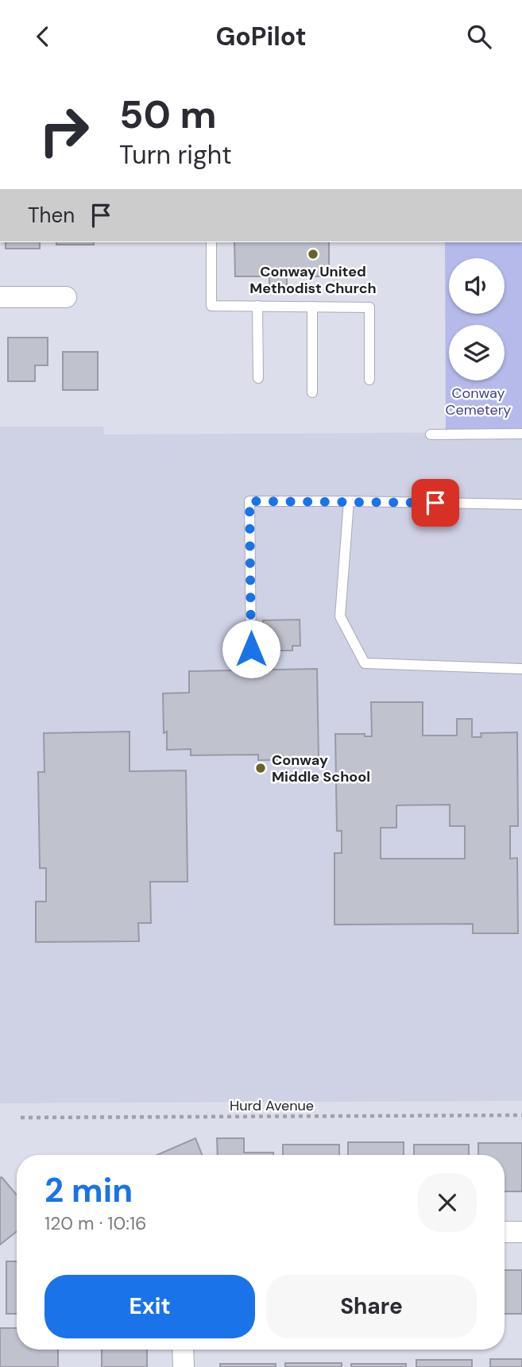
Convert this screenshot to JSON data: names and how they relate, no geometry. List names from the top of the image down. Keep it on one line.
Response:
{"streets":{"path":["Hurd Avenue"]},"parks":["Conway Cemetery"],"places":["Conway United Methodist Church","Conway Middle School"],"page":{"header":"GoPilot","turn":["50 m","Turn right"],"then":"Then","heading":["2 min","120 m · 10:16"],"buttons":["Exit","Share"]}}
